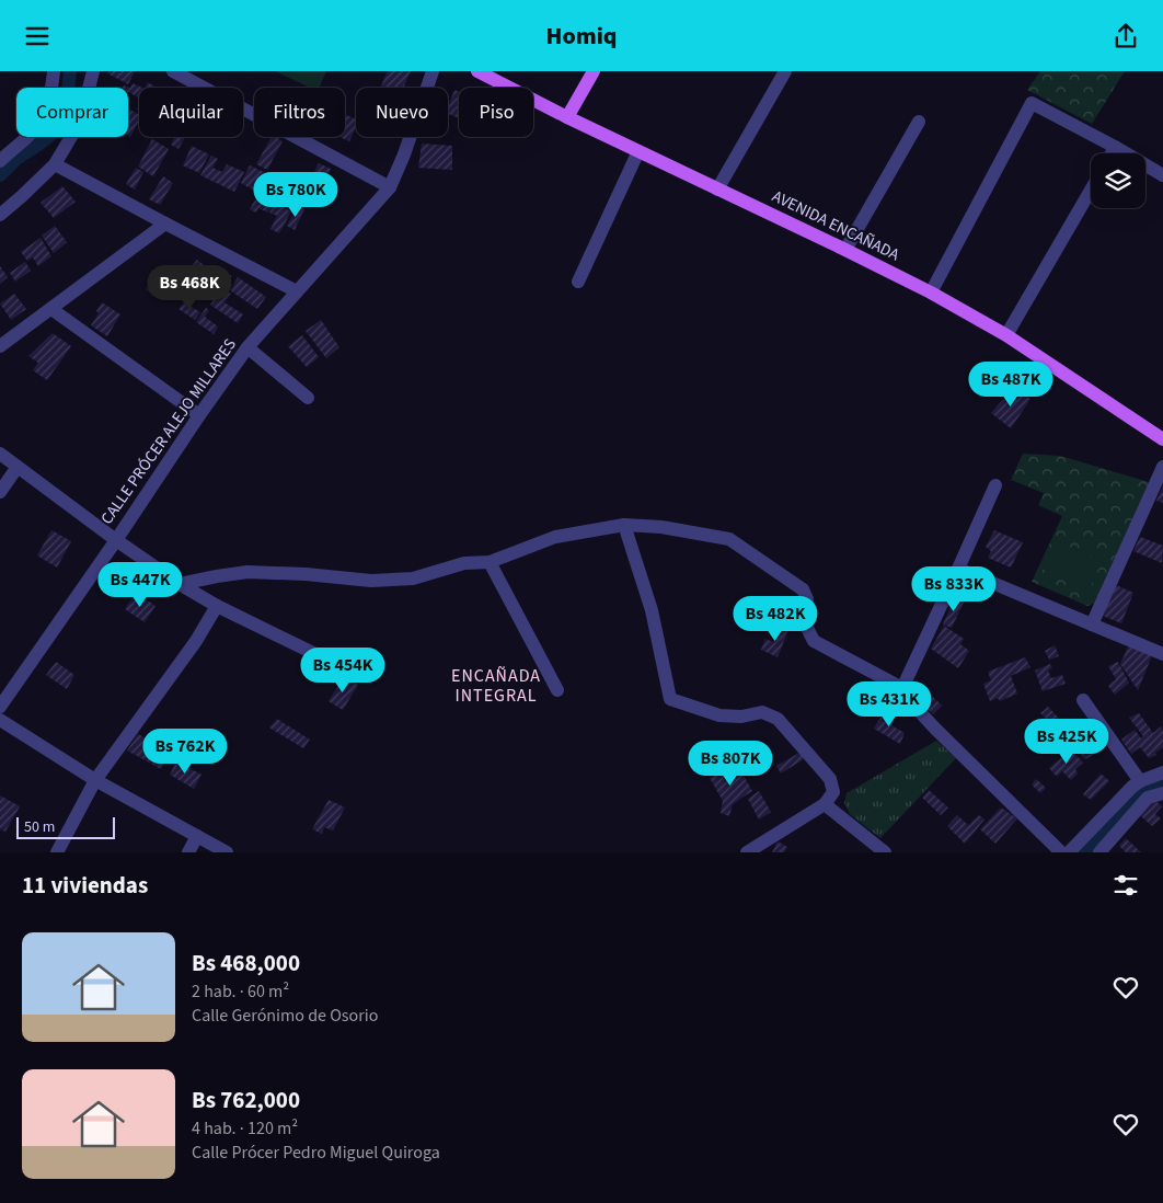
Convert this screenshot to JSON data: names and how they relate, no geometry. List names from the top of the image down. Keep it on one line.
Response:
{"streets":{"main road":["AVENIDA ENCAÑADA"],"street":["CALLE PRÓCER ALEJO MILLARES"]},"districts":["ENCAÑADA INTEGRAL"],"scale_bar":"50 m","page":{"header":"Homiq","chip":["Comprar","Alquilar","Filtros","Nuevo","Piso"],"price":["Bs 780K","Bs 468K","Bs 487K","Bs 447K","Bs 833K","Bs 482K","Bs 454K","Bs 431K","Bs 425K","Bs 762K","Bs 807K"],"scale":"50 m","heading":"11 viviendas","list":[{"name":"Bs 468,000","note":"2 hab. · 60 m² · Calle Gerónimo de Osorio"},{"name":"Bs 762,000","note":"4 hab. · 120 m² · Calle Prócer Pedro Miguel Quiroga"}]}}
